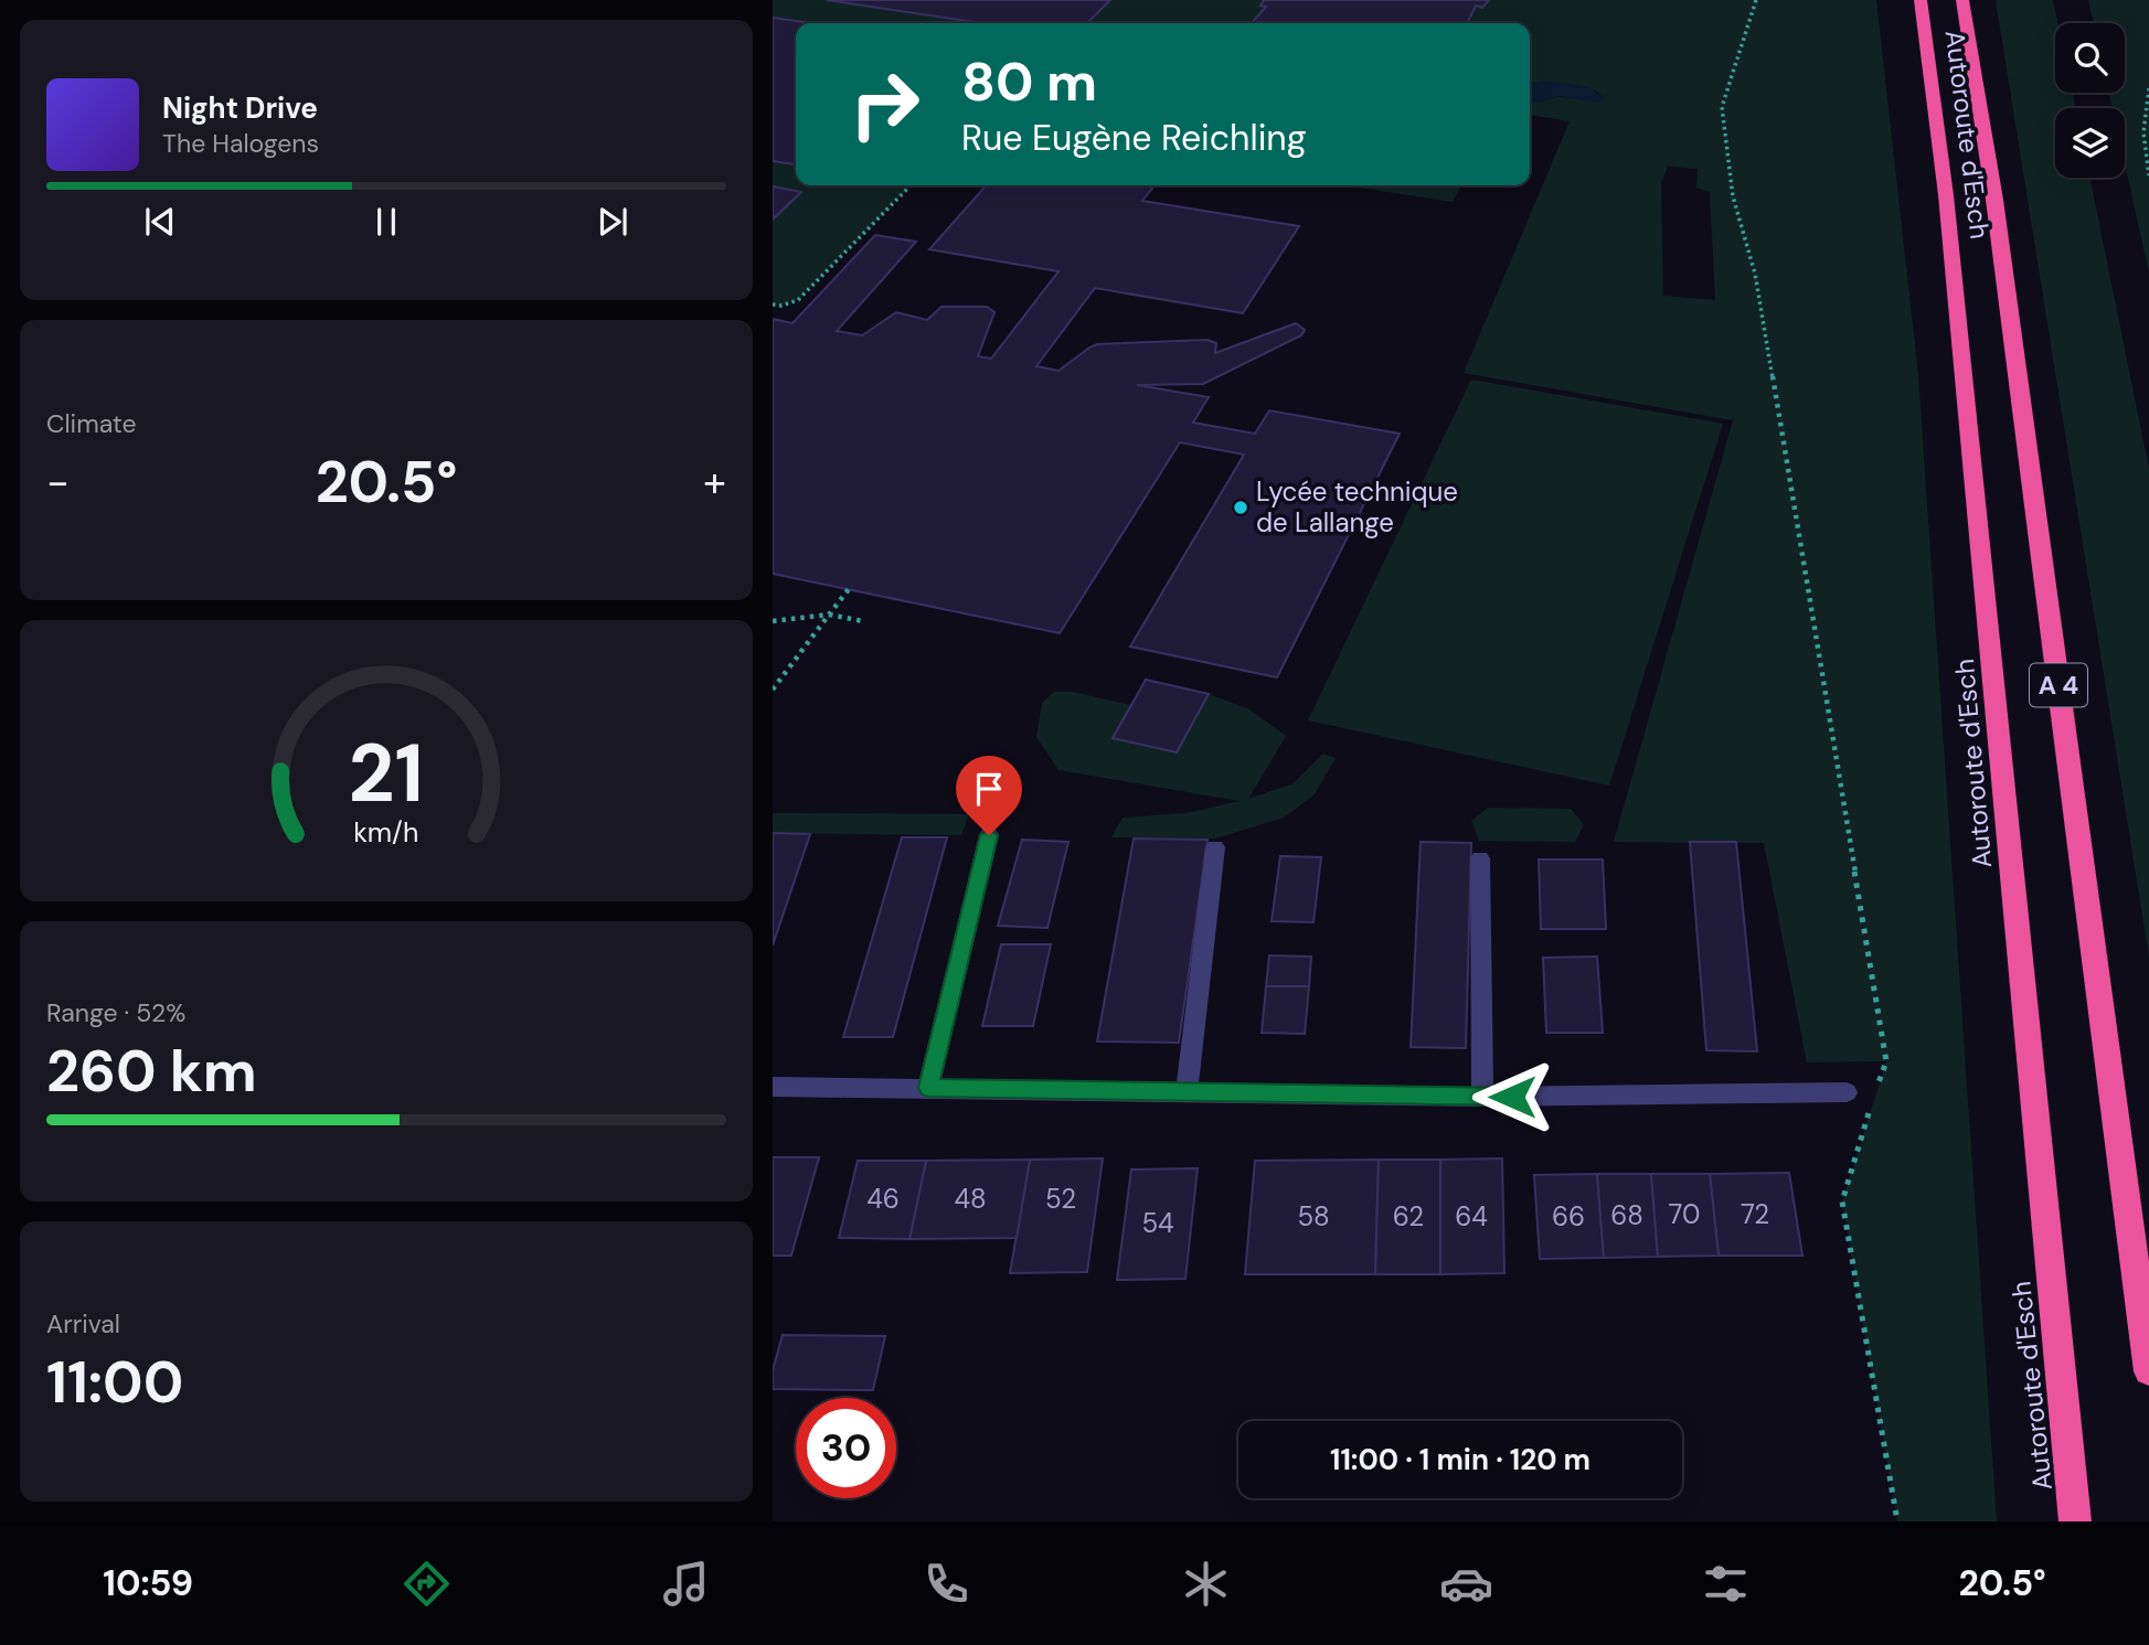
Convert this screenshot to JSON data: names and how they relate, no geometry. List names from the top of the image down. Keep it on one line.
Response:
{"streets":{"highway":["Autoroute d'Esch","A 4"]},"places":["Lycée technique de Lallange"],"house_numbers":["46","48","52","70","72","68","58","62","64","66","54"],"page":{"turn":["80 m","Rue Eugène Reichling"],"song":["Night Drive","The Halogens"],"tile":["Climate",["Range · 52%","260 km"],["Arrival","11:00"]],"heat":["−","20.5°","+"],"limit":"30","trip":"11:00 · 1 min · 120 m","tabs":["10:59","20.5°"],"gauge":["21","km/h"]}}
